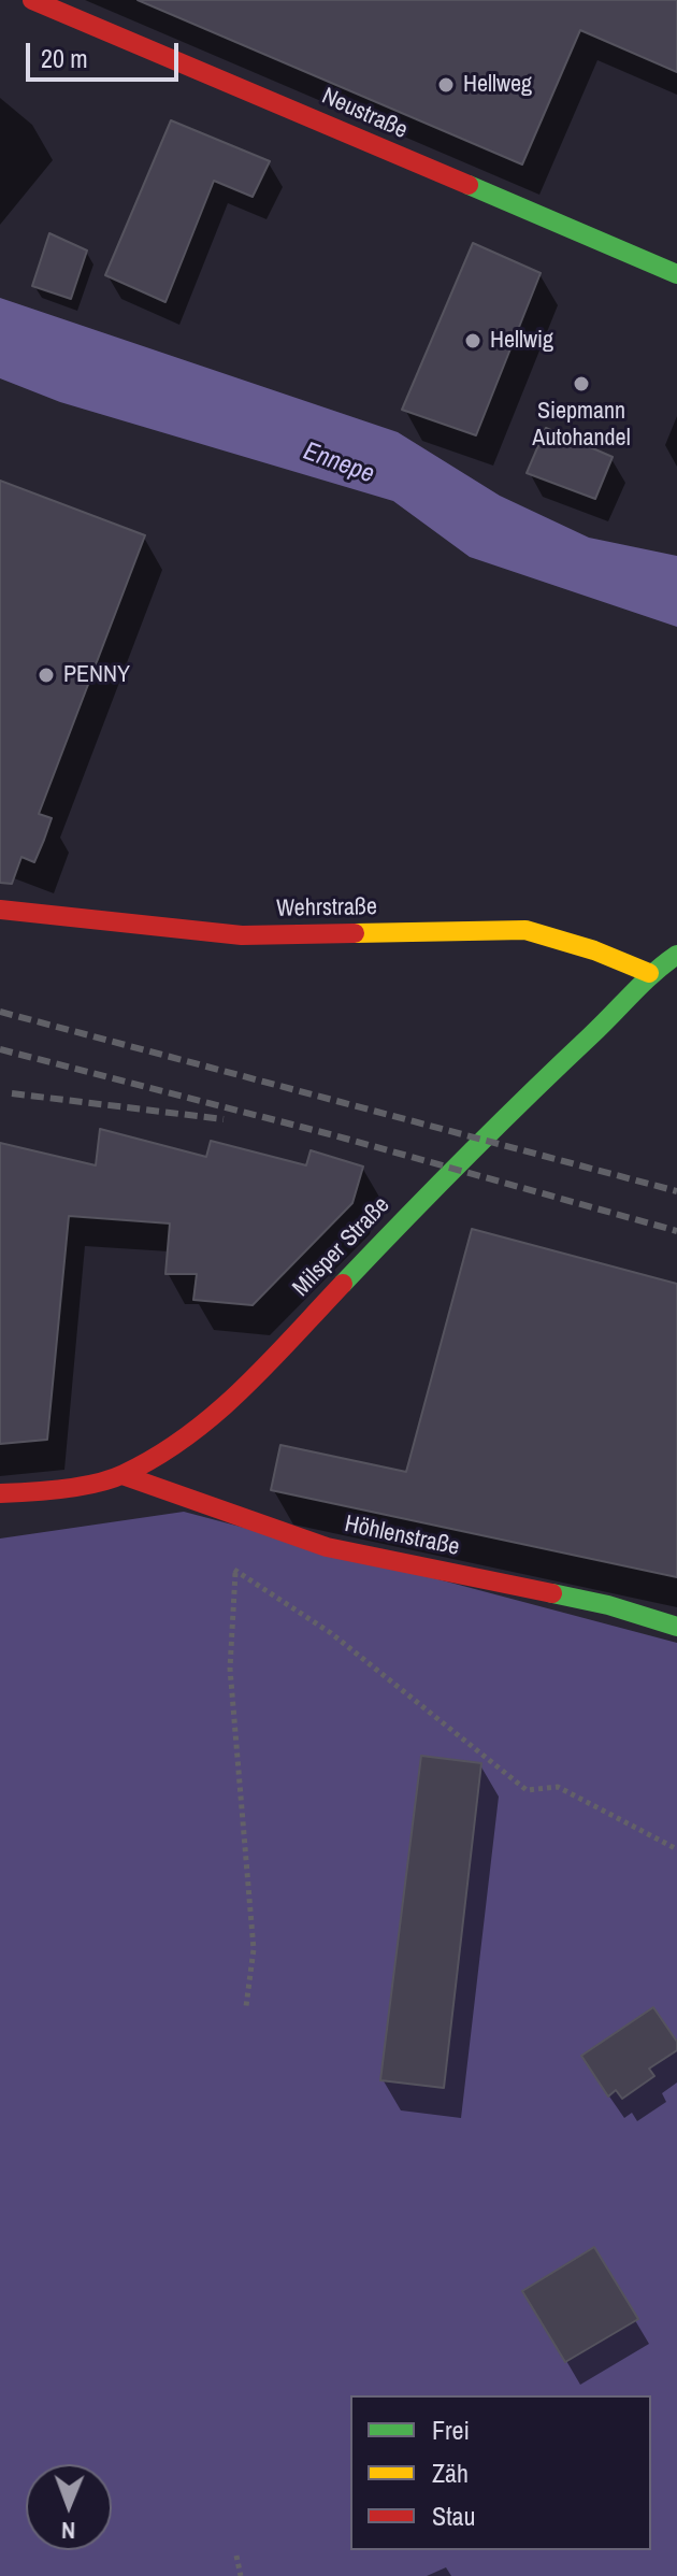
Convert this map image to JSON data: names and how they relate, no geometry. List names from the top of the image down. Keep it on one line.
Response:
{"streets":{"street":["Neustraße","Wehrstraße","Milsper Straße","Höhlenstraße"]},"crossings":[["Wehrstraße","Milsper Straße"],["Milsper Straße","Höhlenstraße"]],"water":["Ennepe"],"places":["Hellweg","Hellwig","Siepmann Autohandel","PENNY"],"legend":["Frei","Zäh","Stau"],"scale_bar":"20 m","north":"bottom"}
